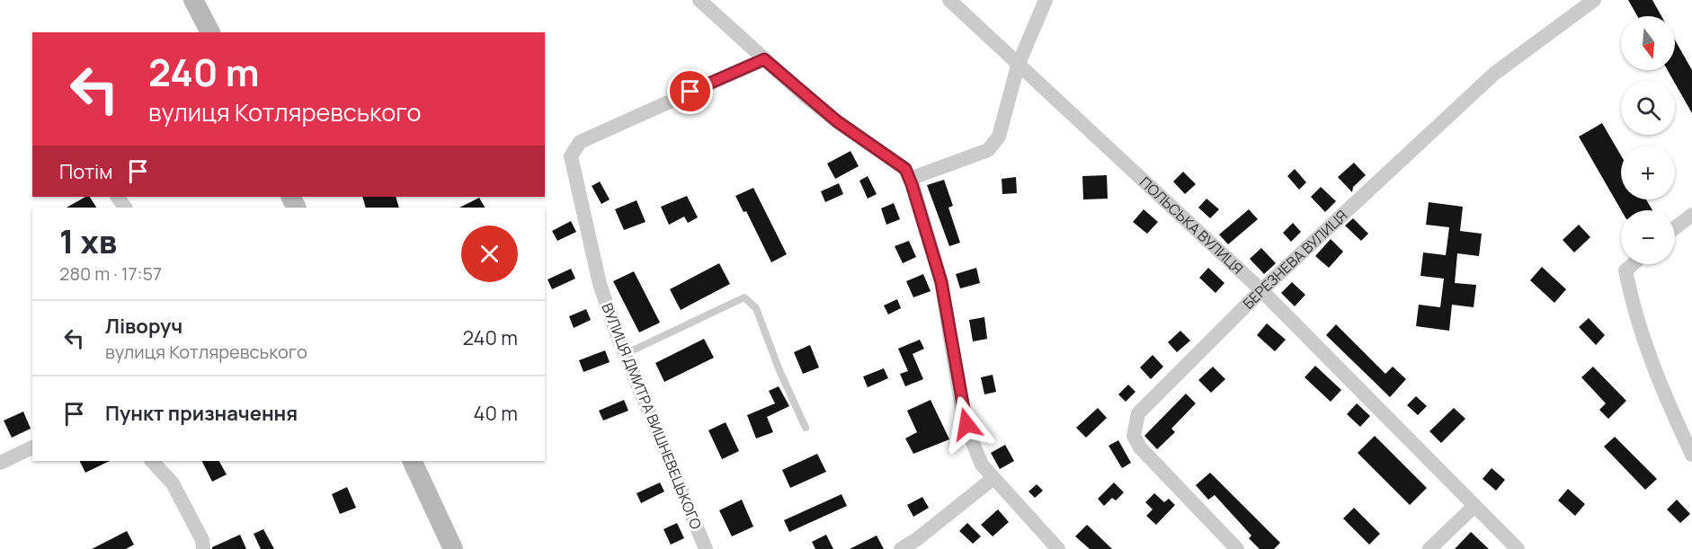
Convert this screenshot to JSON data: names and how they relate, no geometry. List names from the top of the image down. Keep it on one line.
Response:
{"streets":{"street":["ПОЛЬСЬКА ВУЛИЦЯ","БЕРЕЗНЕВА ВУЛИЦЯ","ВУЛИЦЯ ДМИТРА ВИШНЕВЕЦЬКОГО"]},"crossings":[["ПОЛЬСЬКА ВУЛИЦЯ","БЕРЕЗНЕВА ВУЛИЦЯ"]],"north":"bottom","page":{"map_buttons":["+","−"],"turn":["240 m","вулиця Котляревського"],"then":"Потім","heading":["1 хв","280 m · 17:57"],"list":[{"name":"Ліворуч","note":"вулиця Котляревського","value":"240 m"},{"name":"Пункт призначення","value":"40 m"}]}}
